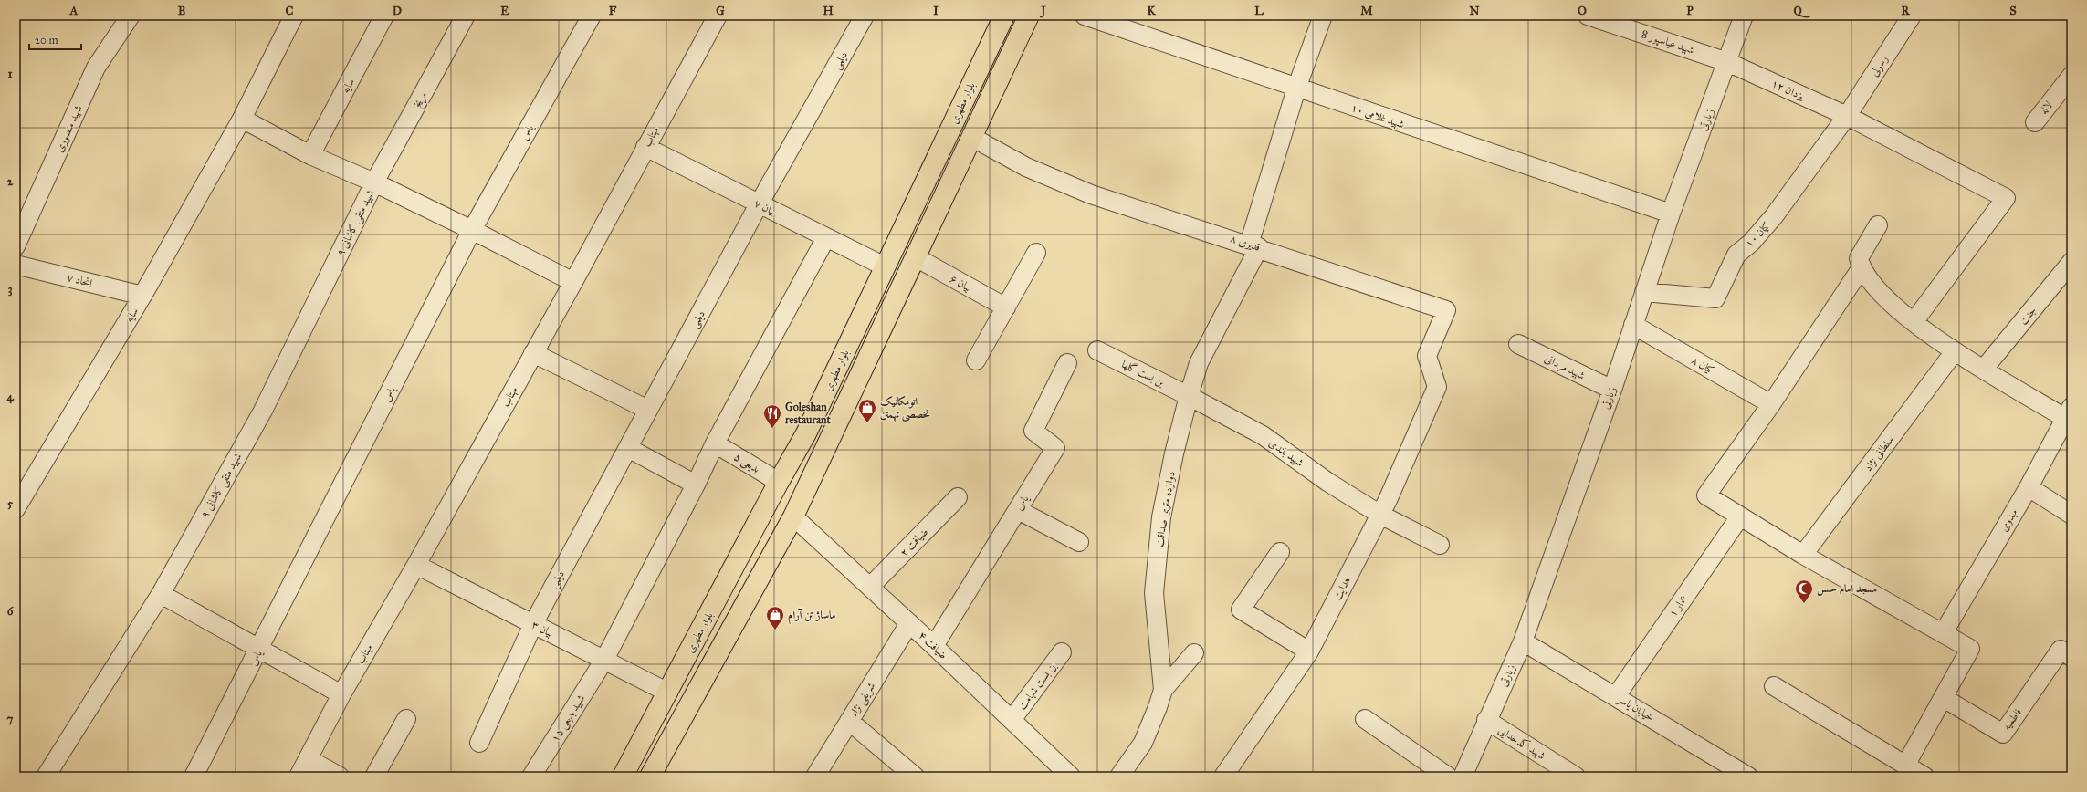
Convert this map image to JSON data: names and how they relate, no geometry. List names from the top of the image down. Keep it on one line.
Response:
{"streets":{"main road":["بلوار مطهری"],"street":["شهید عباسپور 8","دیلمی","رسولی","سایه","یزدان ۱۲","مریخ","لاله","شهید غلامی ۱۰","زیارتی","شهید منصوری","یاس","مهتاب","بیان ۷","شهید متقی کاشانی ۹","کیان ۱۰","قدیری ۸","اتحاد ۷","بیان ۶","جنت","کیان ۸","شهید مردانی","بن بست گلها","شهید بلندی","سلطانی نژاد","بدیعی ۵","دوازده متری صداقت","مهدوی","ضیافت ۲","هدایت","عمار ۱","بیان ۳","ضیافت ۴","بن بست شهامت","شریفی نژاد","خیابان یاسر","شهید بدیعی ۱۵","فاطمیه","شهید کدخدایی"]},"crossings":[["شهید عباسپور 8","یزدان ۱۲"],["شهید عباسپور 8","زیارتی"],["دیلمی","بیان ۷"],["دیلمی","بیان ۳"],["رسولی","یزدان ۱۲"],["رسولی","کیان ۱۰"],["سایه","اتحاد ۷"],["یزدان ۱۲","زیارتی"],["یزدان ۱۲","کیان ۱۰"],["مریخ","شهید متقی کاشانی ۹"],["بلوار مطهری","بیان ۷"],["بلوار مطهری","قدیری ۸"],["بلوار مطهری","بیان ۶"],["بلوار مطهری","بدیعی ۵"],["بلوار مطهری","بیان ۳"],["بلوار مطهری","ضیافت ۴"],["شهید غلامی ۱۰","زیارتی"],["شهید غلامی ۱۰","دوازده متری صداقت"],["زیارتی","کیان ۱۰"],["زیارتی","کیان ۸"],["زیارتی","شهید مردانی"],["زیارتی","خیابان یاسر"],["زیارتی","شهید کدخدایی"],["یاس","ضیافت ۴"],["مهتاب","بیان ۷"],["مهتاب","بیان ۳"],["بیان ۷","شهید بدیعی ۱۵"],["قدیری ۸","دوازده متری صداقت"],["قدیری ۸","هدایت"],["بن بست گلها","شهید بلندی"],["بن بست گلها","دوازده متری صداقت"],["شهید بلندی","دوازده متری صداقت"],["شهید بلندی","هدایت"],["بدیعی ۵","شهید بدیعی ۱۵"],["ضیافت ۲","ضیافت ۴"],["عمار ۱","خیابان یاسر"],["بیان ۳","شهید بدیعی ۱۵"],["ضیافت ۴","بن بست شهامت"],["ضیافت ۴","شریفی نژاد"]],"places":{"shop":["اتومکانیک تخصصی تهمتن","ماساژ تن آرام"],"restaurant":["Goleshan restaurant"],"mosque":["مسجد امام حسن"]},"scale_bar":"20 m","grid":{"columns":["A","B","C","D","E","F","G","H","I","J","K","L","M","N","O","P","Q","R","S"],"rows":["1","2","3","4","5","6","7"]}}
